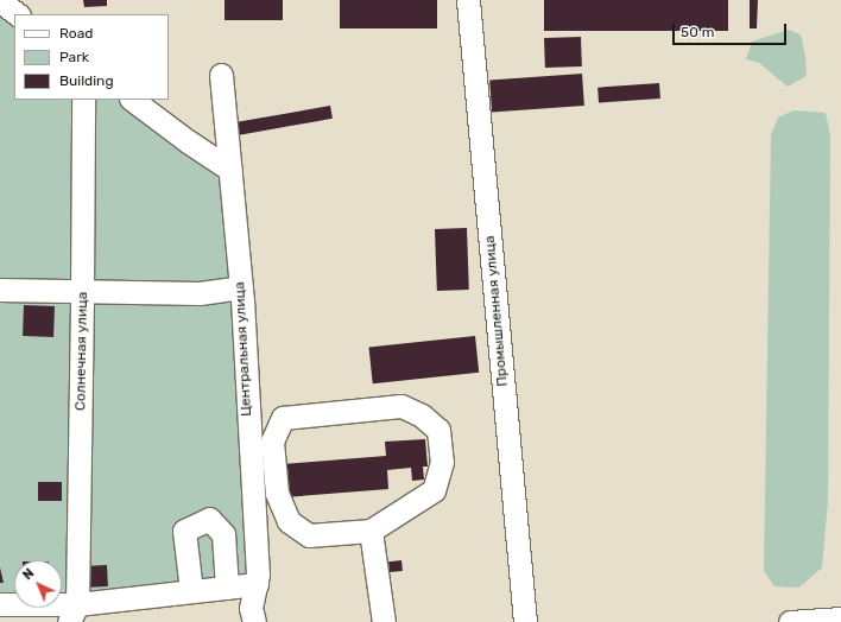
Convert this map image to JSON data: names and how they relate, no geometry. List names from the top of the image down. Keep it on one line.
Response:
{"streets":{"street":["Промышленная улица","Центральная улица","Солнечная улица"]},"legend":["Road","Park","Building"],"scale_bar":"50 m","north":"top left"}
